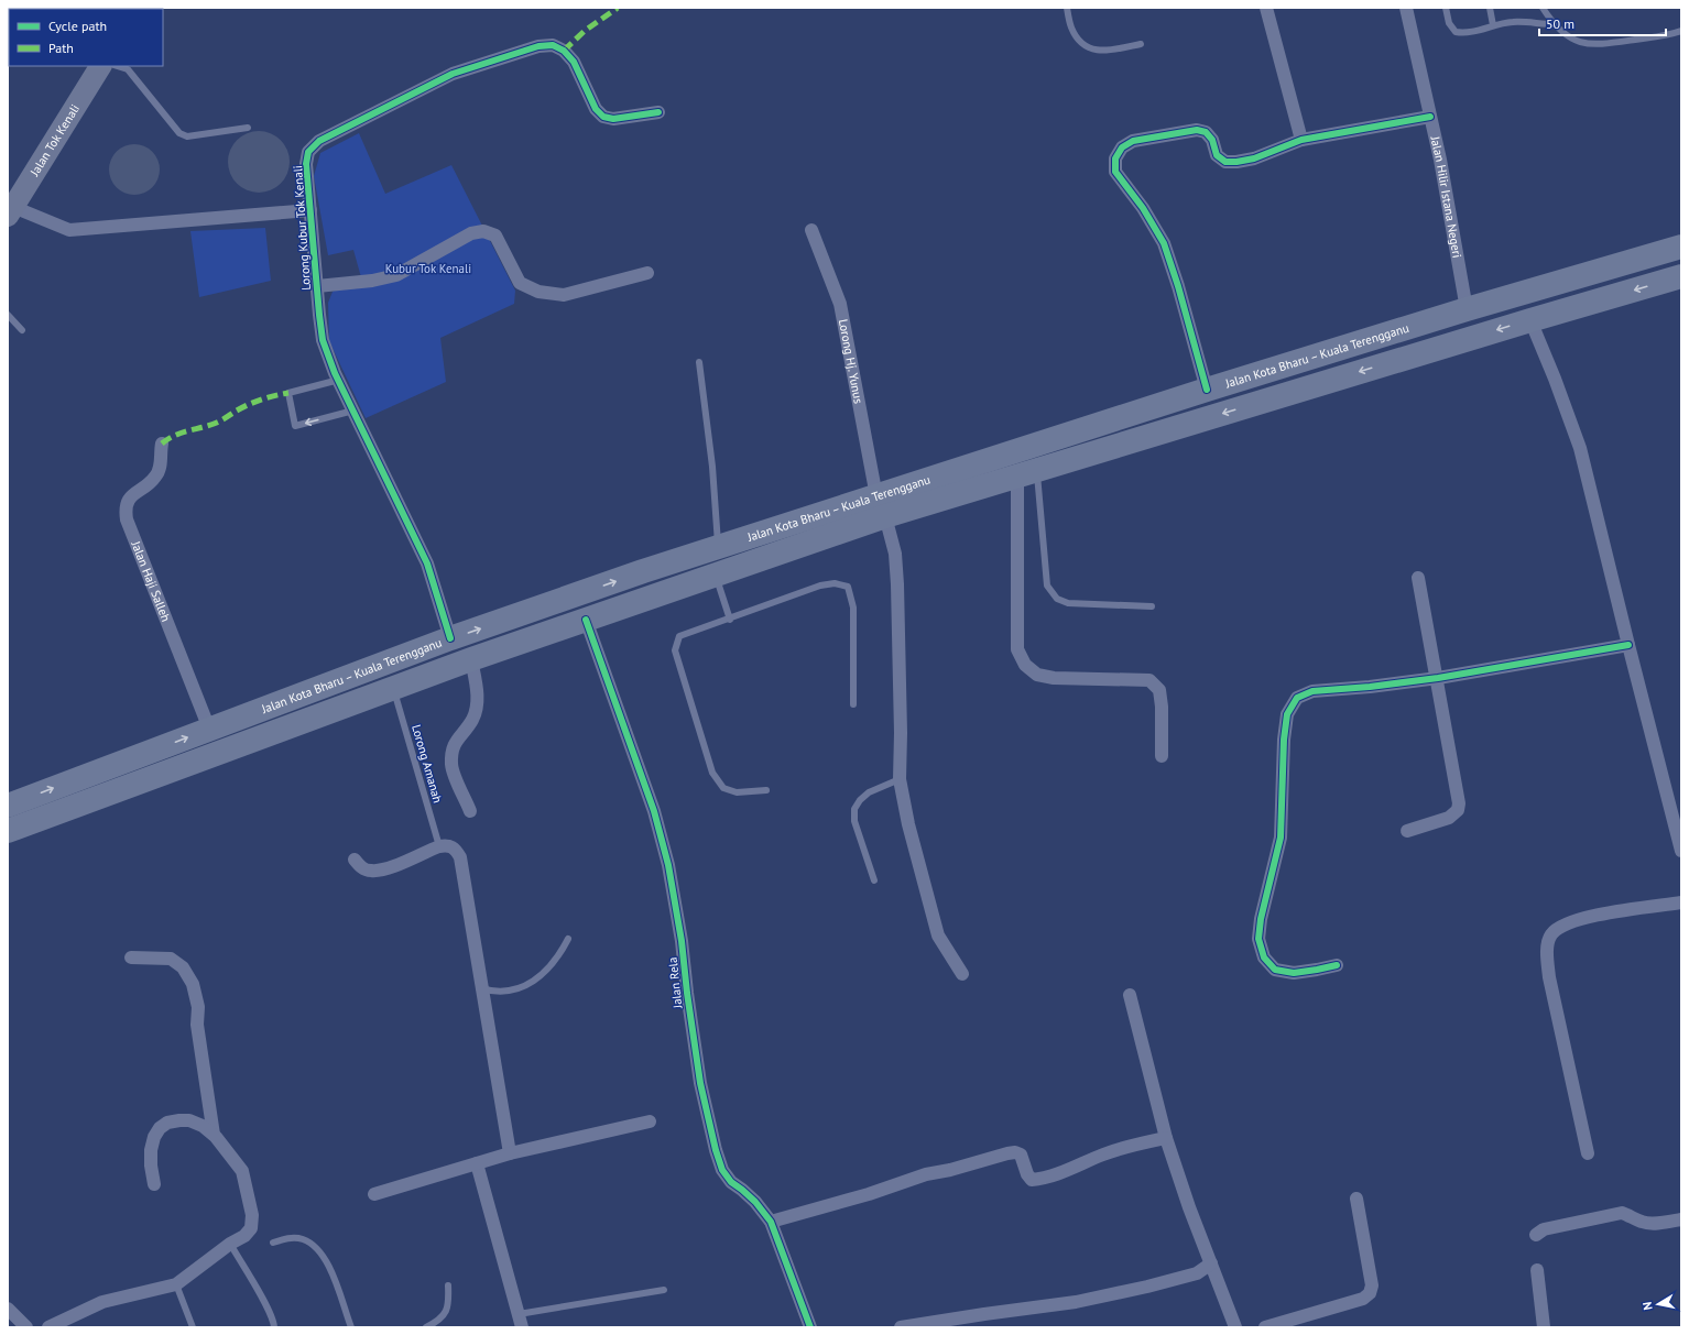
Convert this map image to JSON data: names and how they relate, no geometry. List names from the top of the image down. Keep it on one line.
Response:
{"streets":{"highway":["Jalan Kota Bharu – Kuala Terengganu"],"main road":["Jalan Tok Kenali"],"street":["Jalan Hilir Istana Negeri","Lorong Kubur Tok Kenali","Lorong Hj. Yunus","Jalan Haji Salleh","Jalan Rela"],"lane":["Lorong Amanah"]},"crossings":[["Jalan Hilir Istana Negeri","Jalan Kota Bharu – Kuala Terengganu"],["Lorong Kubur Tok Kenali","Jalan Kota Bharu – Kuala Terengganu"],["Jalan Kota Bharu – Kuala Terengganu","Lorong Hj. Yunus"],["Jalan Kota Bharu – Kuala Terengganu","Jalan Haji Salleh"],["Jalan Kota Bharu – Kuala Terengganu","Lorong Amanah"],["Jalan Kota Bharu – Kuala Terengganu","Jalan Rela"]],"parks":["Kubur Tok Kenali"],"legend":["Cycle path","Path"],"scale_bar":"50 m","north":"left"}
